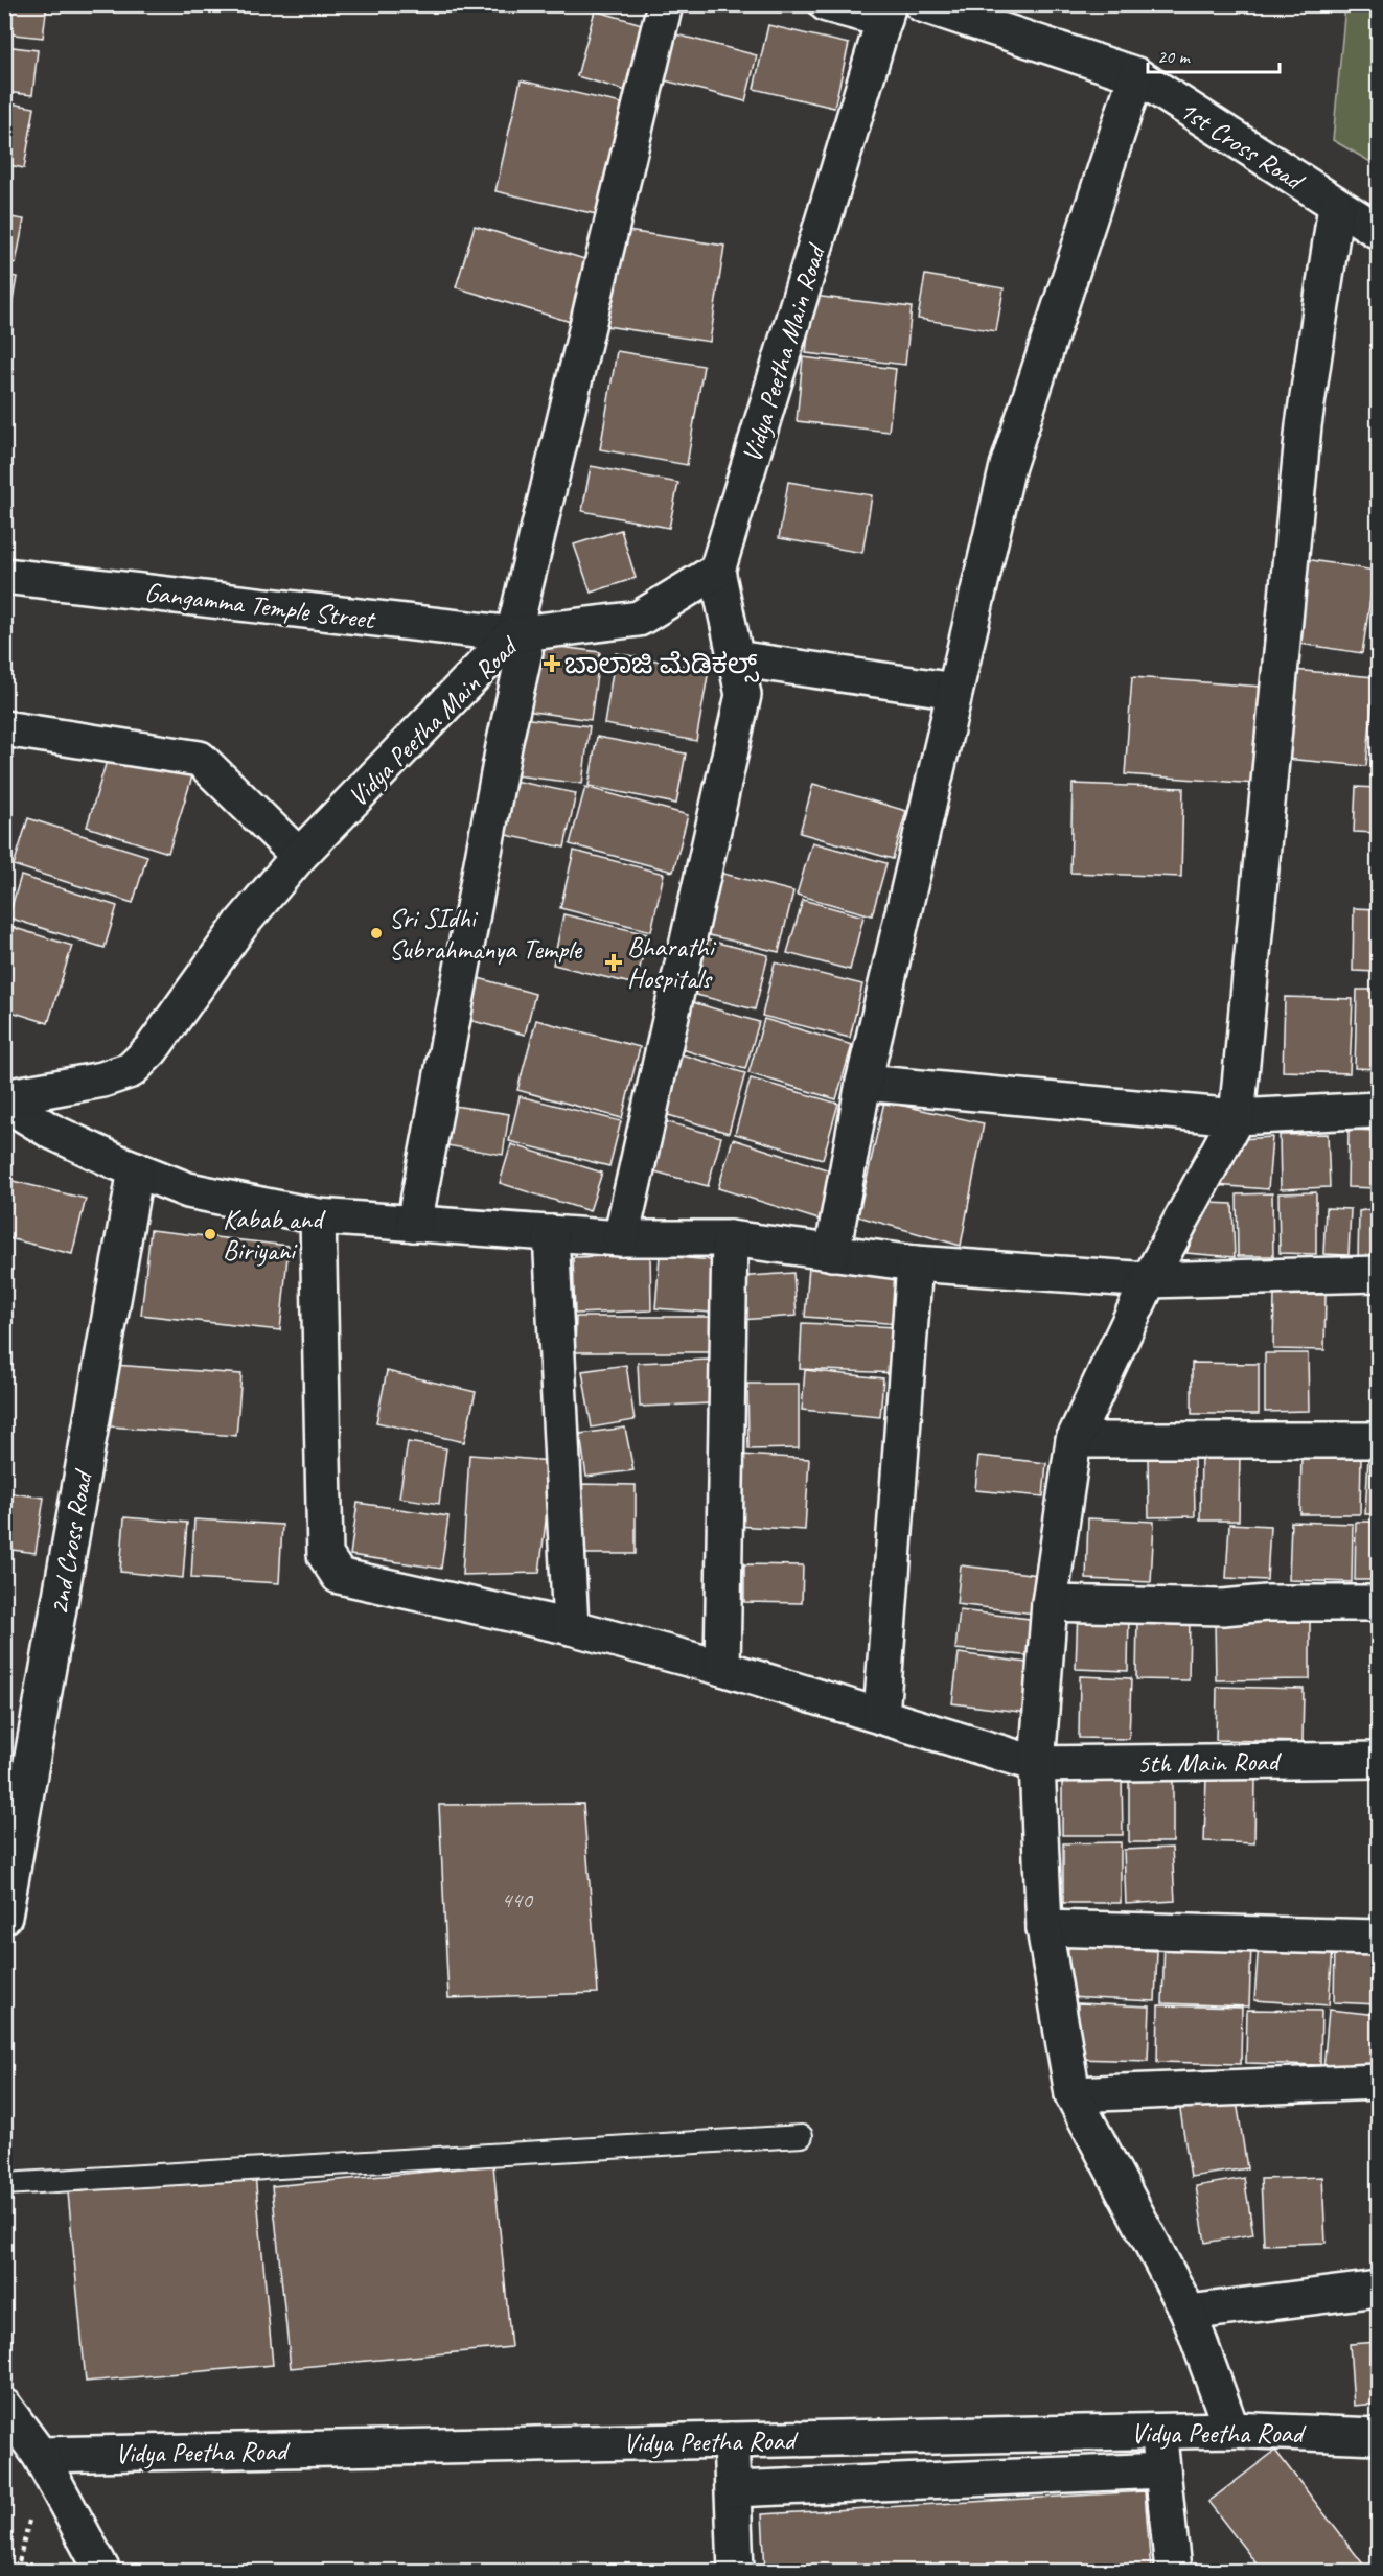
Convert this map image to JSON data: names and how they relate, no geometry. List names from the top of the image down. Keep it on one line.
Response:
{"streets":{"street":["1st Cross Road","Vidya Peetha Main Road","Gangamma Temple Street","2nd Cross Road","5th Main Road","Vidya Peetha Road"]},"crossings":[["Vidya Peetha Main Road","Gangamma Temple Street"]],"places":{"health":["ಬಾಲಾಜಿ ಮೆಡಿಕಲ್ಸ್","Bharathi Hospitals"],"other":["Sri SIdhi Subrahmanya Temple","Kabab and Biriyani"]},"house_numbers":["440"],"scale_bar":"20 m"}
